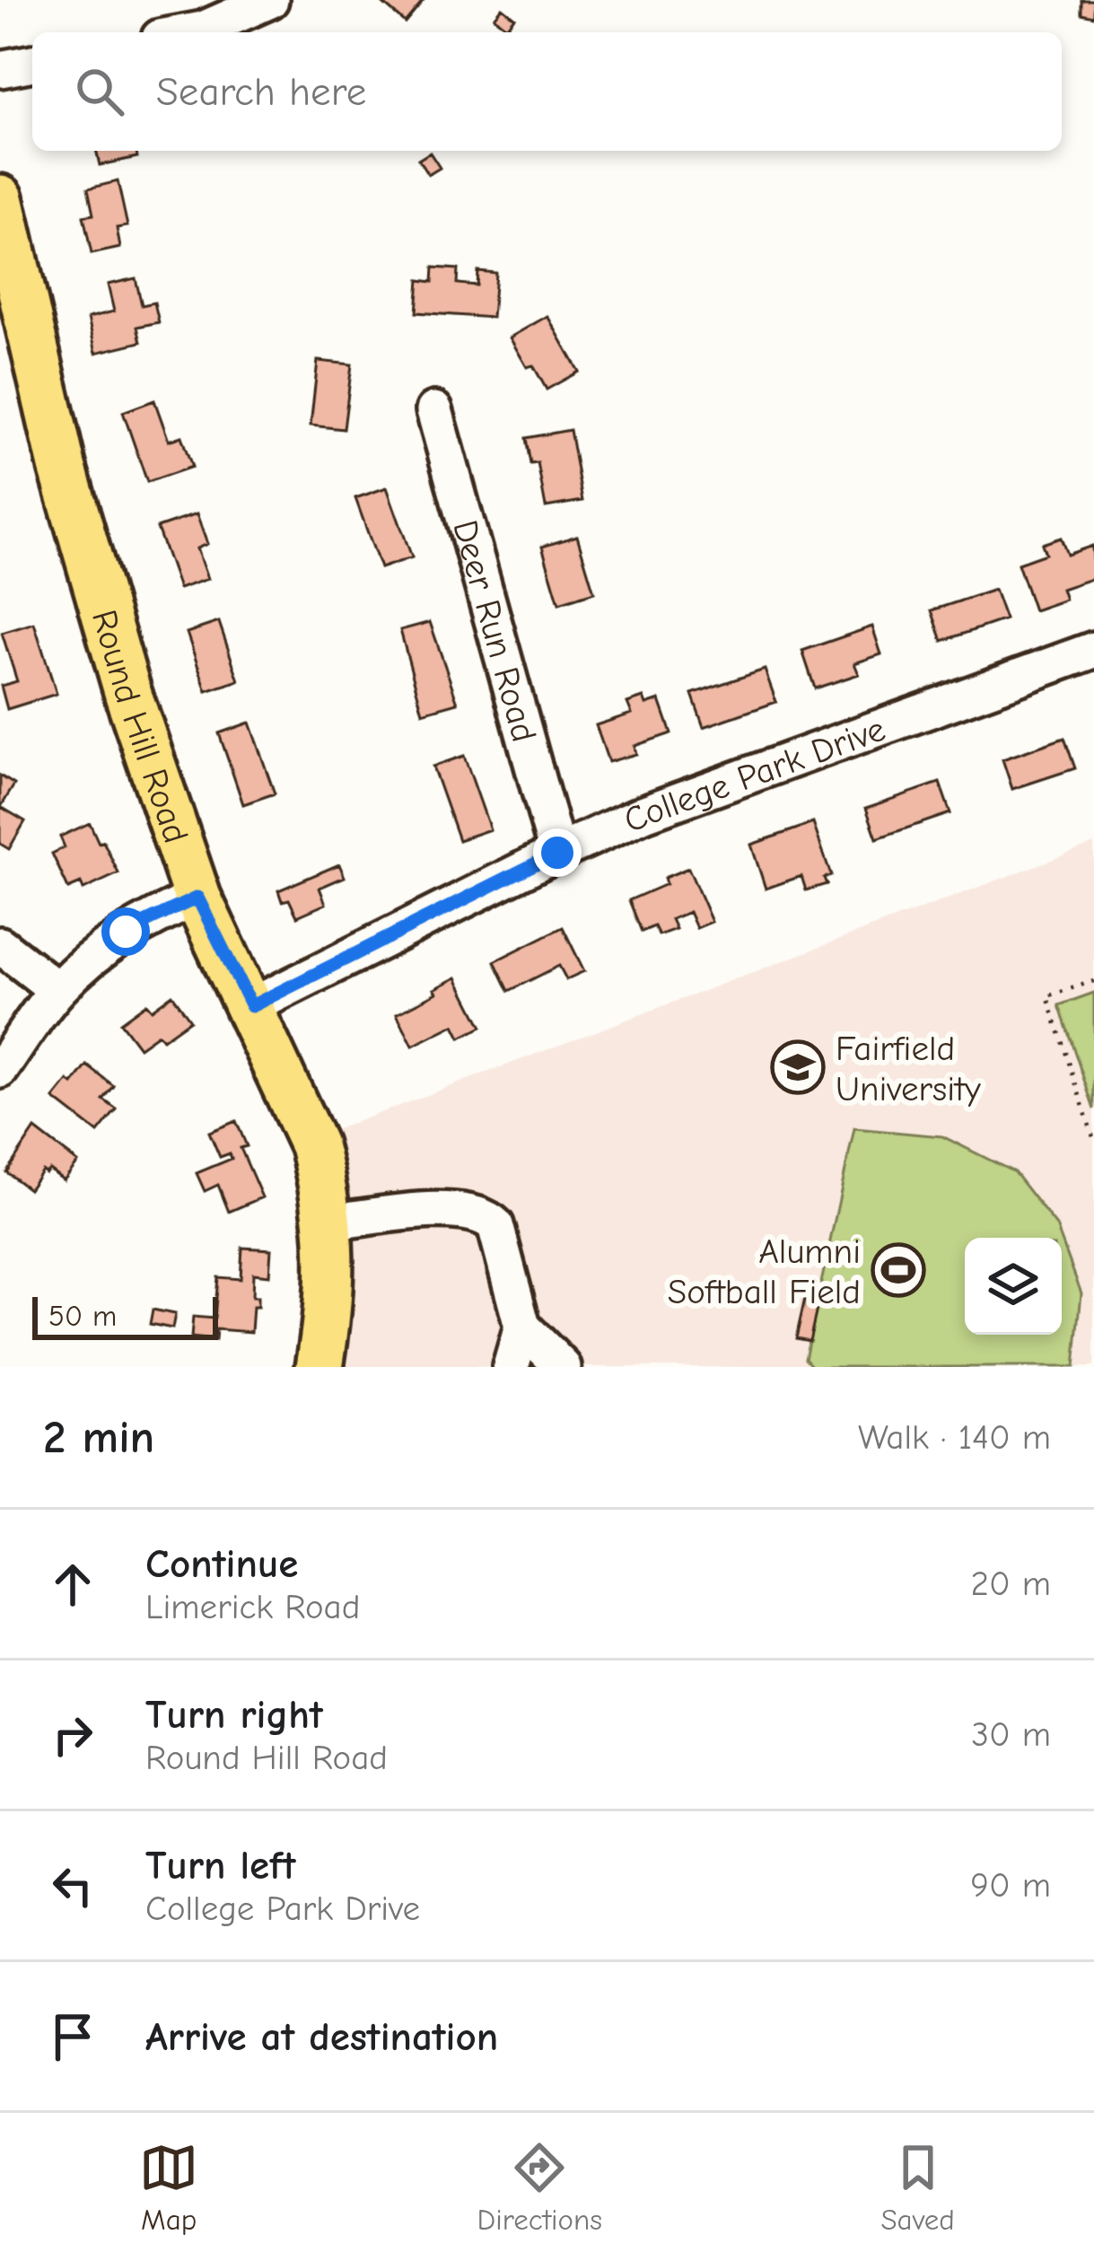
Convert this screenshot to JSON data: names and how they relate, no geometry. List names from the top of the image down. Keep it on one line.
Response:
{"streets":{"main road":["Round Hill Road"],"street":["Deer Run Road","College Park Drive"]},"crossings":[["Deer Run Road","College Park Drive"],["Round Hill Road","College Park Drive"]],"places":{"school or university":["Fairfield University"],"sports":["Alumni Softball Field"]},"scale_bar":"50 m","page":{"search":"Search here","scale":"50 m","heading":["2 min","Walk · 140 m"],"list":[["Continue","Limerick Road","20 m"],["Turn right","Round Hill Road","30 m"],["Turn left","College Park Drive","90 m"],"Arrive at destination"],"nav":["Map","Directions","Saved"]}}
